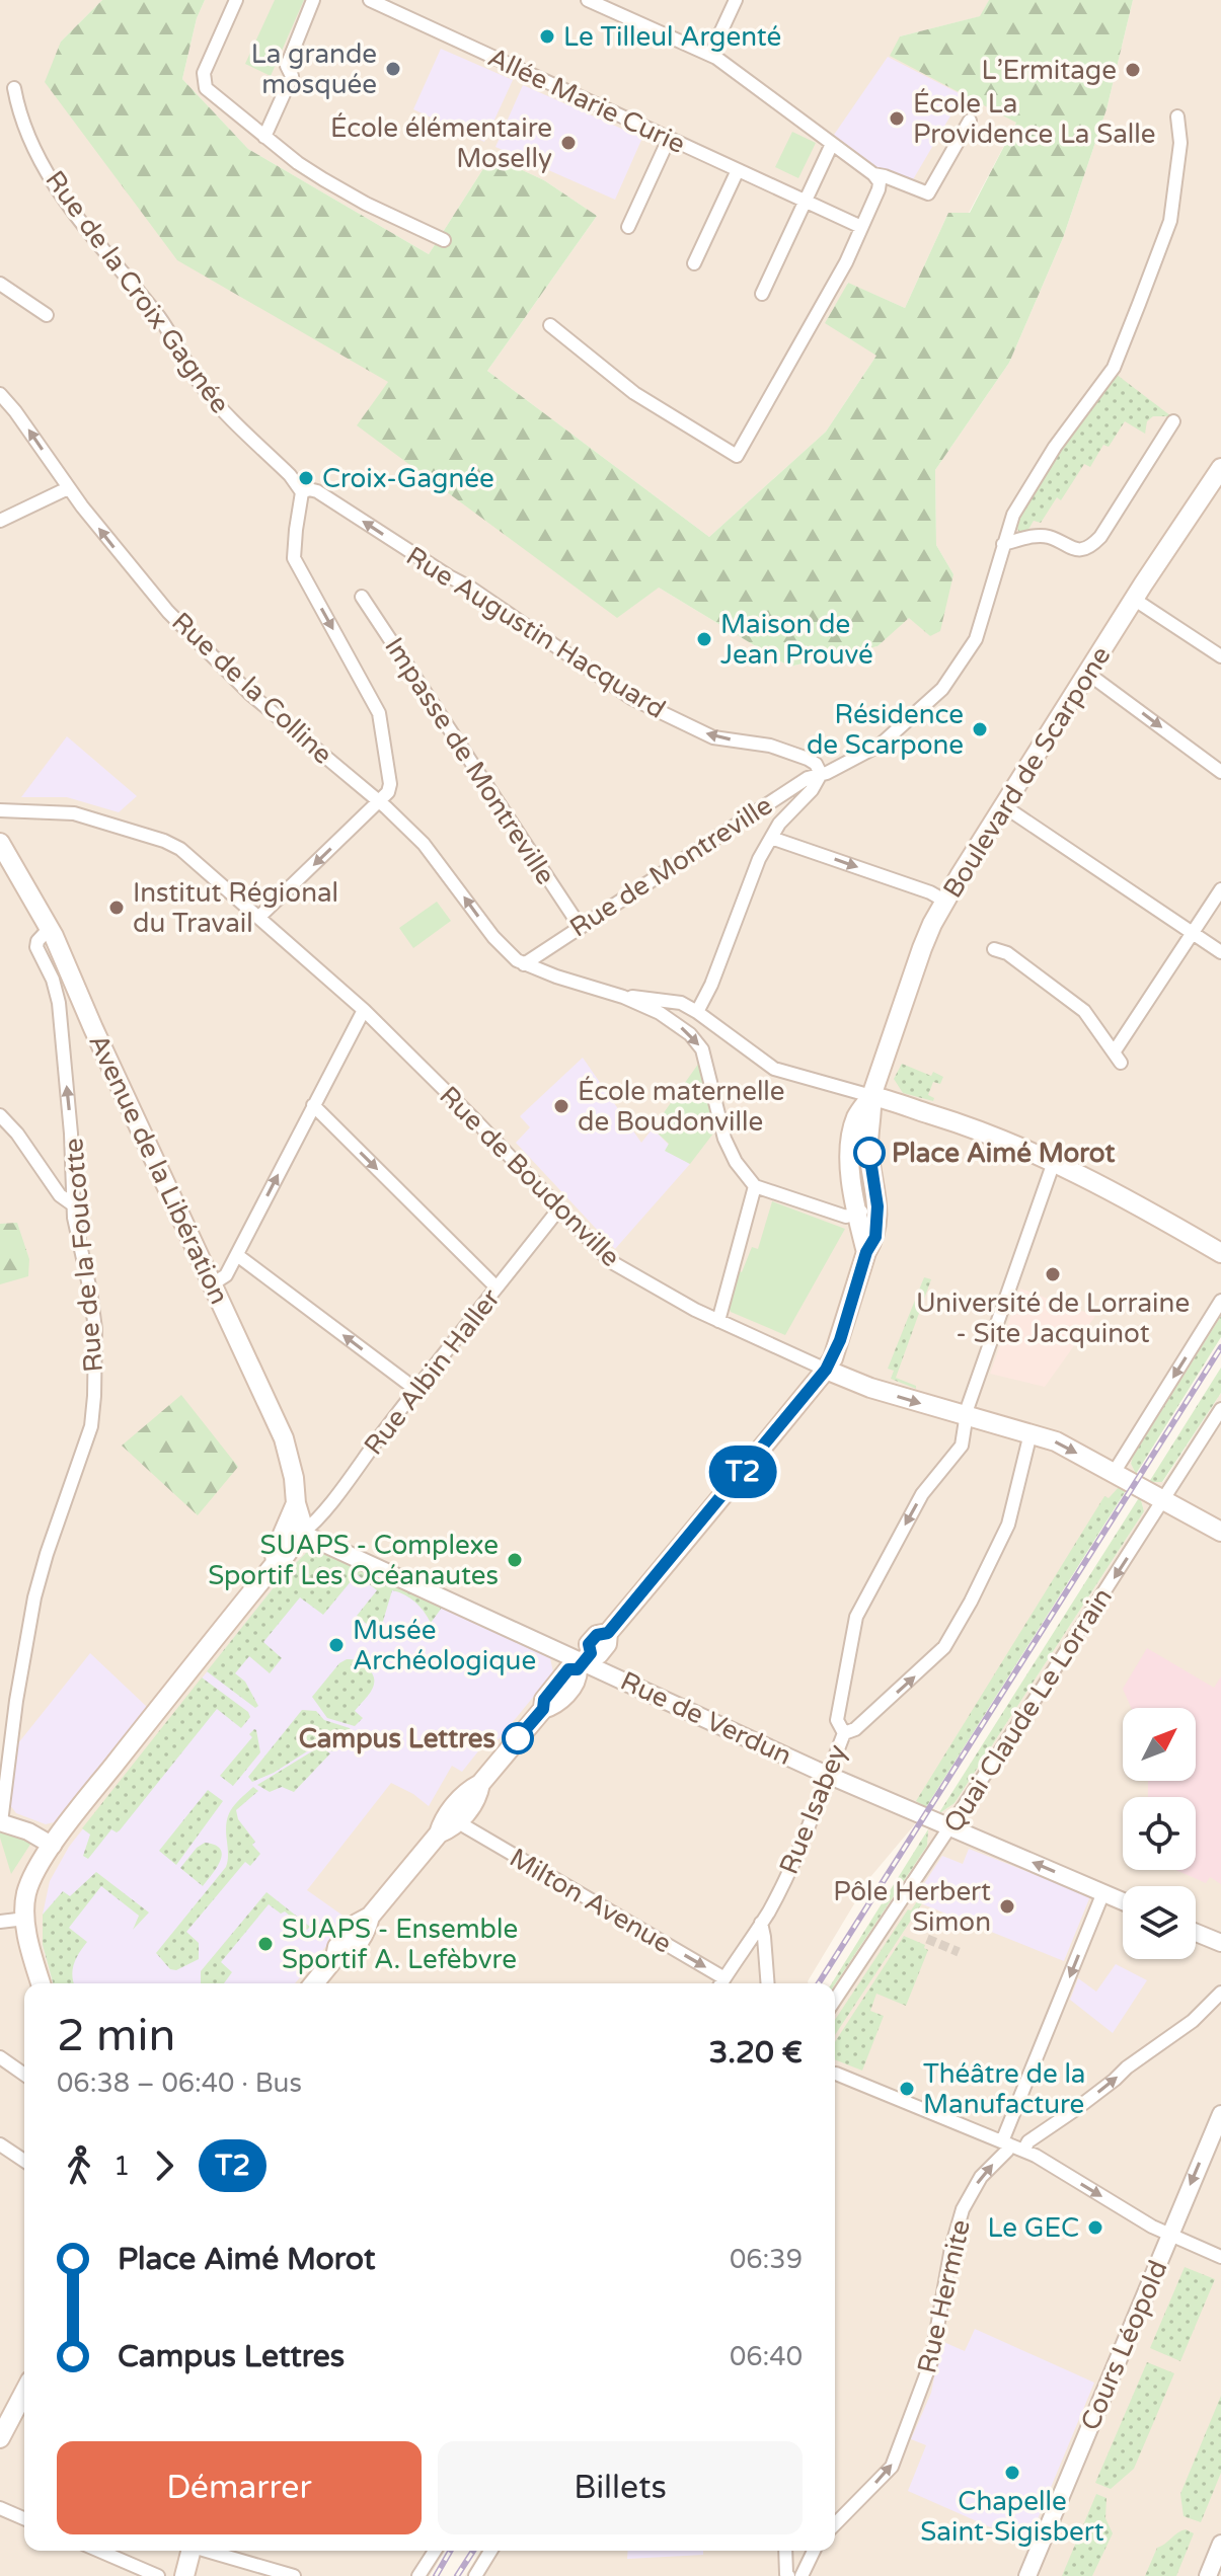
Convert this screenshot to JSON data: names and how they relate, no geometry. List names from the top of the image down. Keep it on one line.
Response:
{"streets":{"main road":["Boulevard de Scarpone","Avenue de la Libération","Rue de Boudonville"],"street":["Allée Marie Curie","Rue de la Croix Gagnée","Rue Augustin Hacquard","Rue de la Colline","Impasse de Montreville","Rue de Montreville","Rue de la Foucotte","Rue Albin Haller","Quai Claude Le Lorrain","Rue de Verdun","Rue Isabey","Milton Avenue","Rue Hermite","Cours Léopold"]},"crossings":[["Rue de la Croix Gagnée","Rue Augustin Hacquard"],["Rue Augustin Hacquard","Rue de Montreville"],["Rue de la Colline","Rue de Montreville"],["Impasse de Montreville","Rue de Montreville"],["Avenue de la Libération","Rue de la Foucotte"],["Avenue de la Libération","Rue Albin Haller"],["Avenue de la Libération","Rue de Verdun"],["Rue de Boudonville","Rue Albin Haller"],["Rue de Boudonville","Quai Claude Le Lorrain"],["Rue de Boudonville","Rue Isabey"],["Rue Albin Haller","Rue de Verdun"],["Quai Claude Le Lorrain","Rue de Verdun"],["Rue de Verdun","Rue Isabey"],["Rue de Verdun","Rue Hermite"],["Rue Isabey","Milton Avenue"]],"one_way":["Rue Augustin Hacquard","Rue de la Colline","Quai Claude Le Lorrain","Milton Avenue"],"places":["Le Tilleul Argenté","La grande mosquée","L’Ermitage","École La Providence La Salle","École élémentaire Moselly","Croix-Gagnée","Maison de Jean Prouvé","Résidence de Scarpone","Institut Régional du Travail","École maternelle de Boudonville","Place Aimé Morot","Université de Lorraine - Site Jacquinot","SUAPS - Complexe Sportif Les Océanautes","Musée Archéologique","Campus Lettres","Pôle Herbert Simon","SUAPS - Ensemble Sportif A. Lefèbvre","Théâtre de la Manufacture","Le GEC","Chapelle Saint-Sigisbert"],"lines":["bus line T2"],"north":"top right","page":{"on_map":"T2","heading":["2 min","06:38 – 06:40 · Bus","3.20 €"],"legs":["1","T2"],"list":[{"name":"Place Aimé Morot","value":"06:39"},{"name":"Campus Lettres","value":"06:40"}],"buttons":["Démarrer","Billets"]}}
